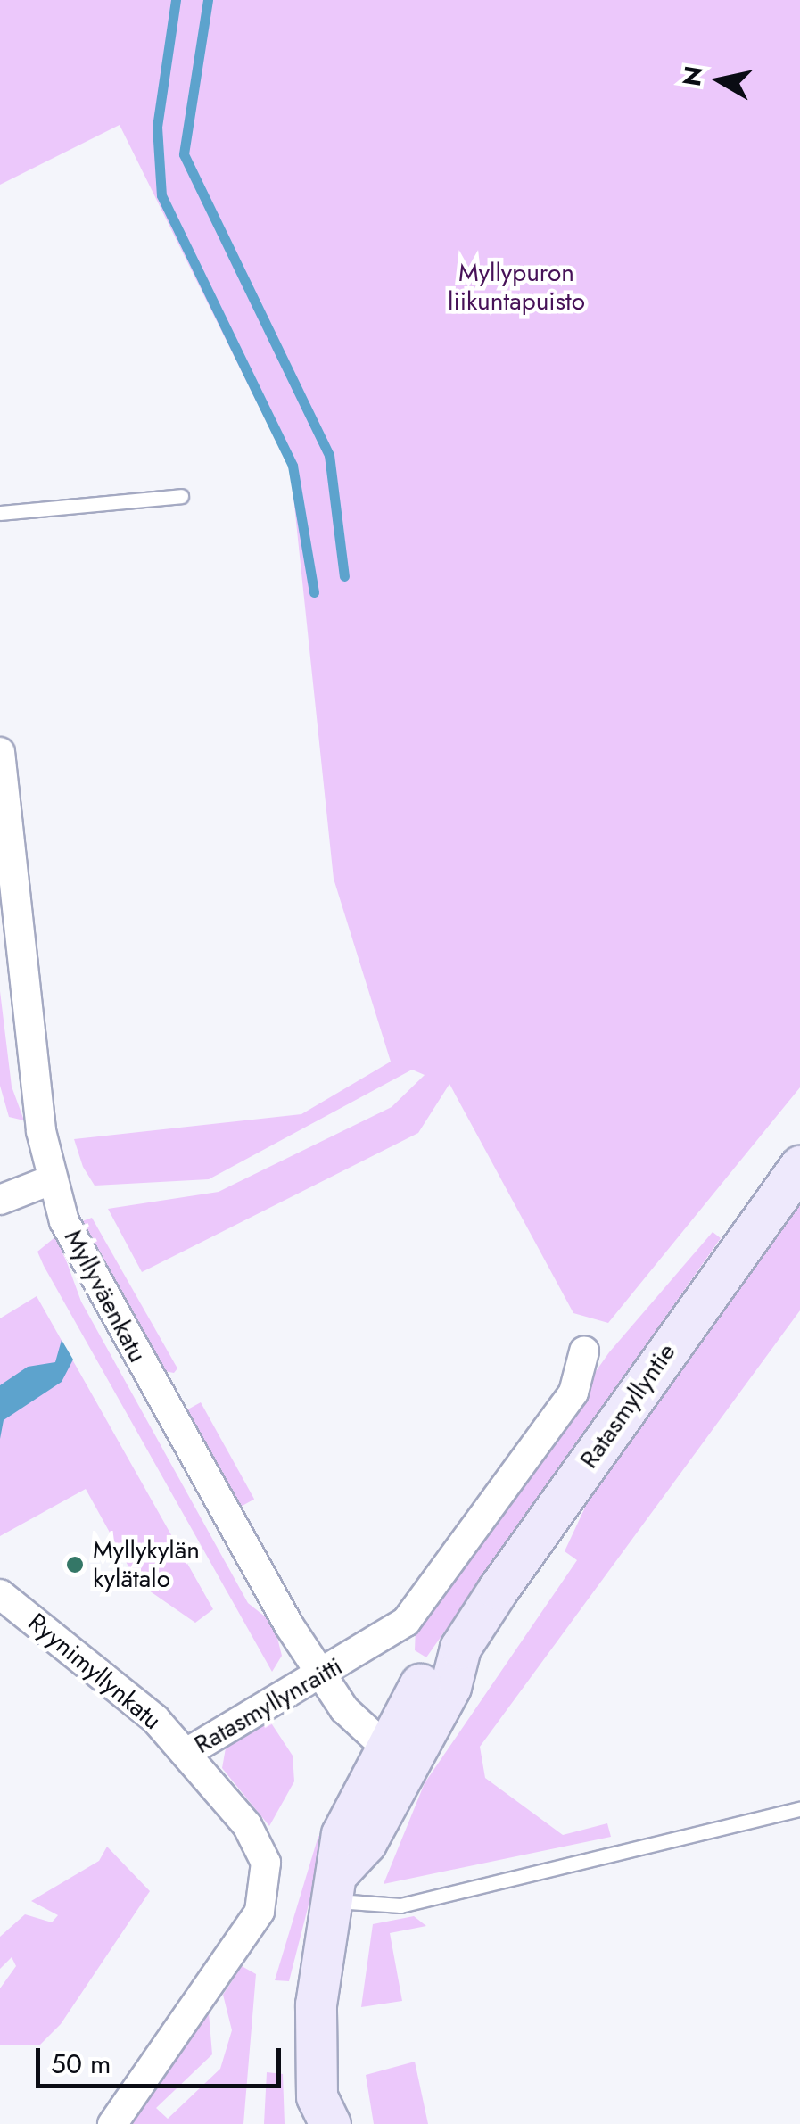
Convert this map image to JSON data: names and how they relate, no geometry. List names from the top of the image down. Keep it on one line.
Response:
{"streets":{"street":["Myllyväenkatu","Ratasmyllyntie","Ryynimyllynkatu","Ratasmyllynraitti"]},"crossings":[["Myllyväenkatu","Ratasmyllyntie"],["Myllyväenkatu","Ratasmyllynraitti"],["Ryynimyllynkatu","Ratasmyllynraitti"]],"parks":["Myllypuron liikuntapuisto"],"places":["Myllykylän kylätalo"],"scale_bar":"50 m","north":"left"}
